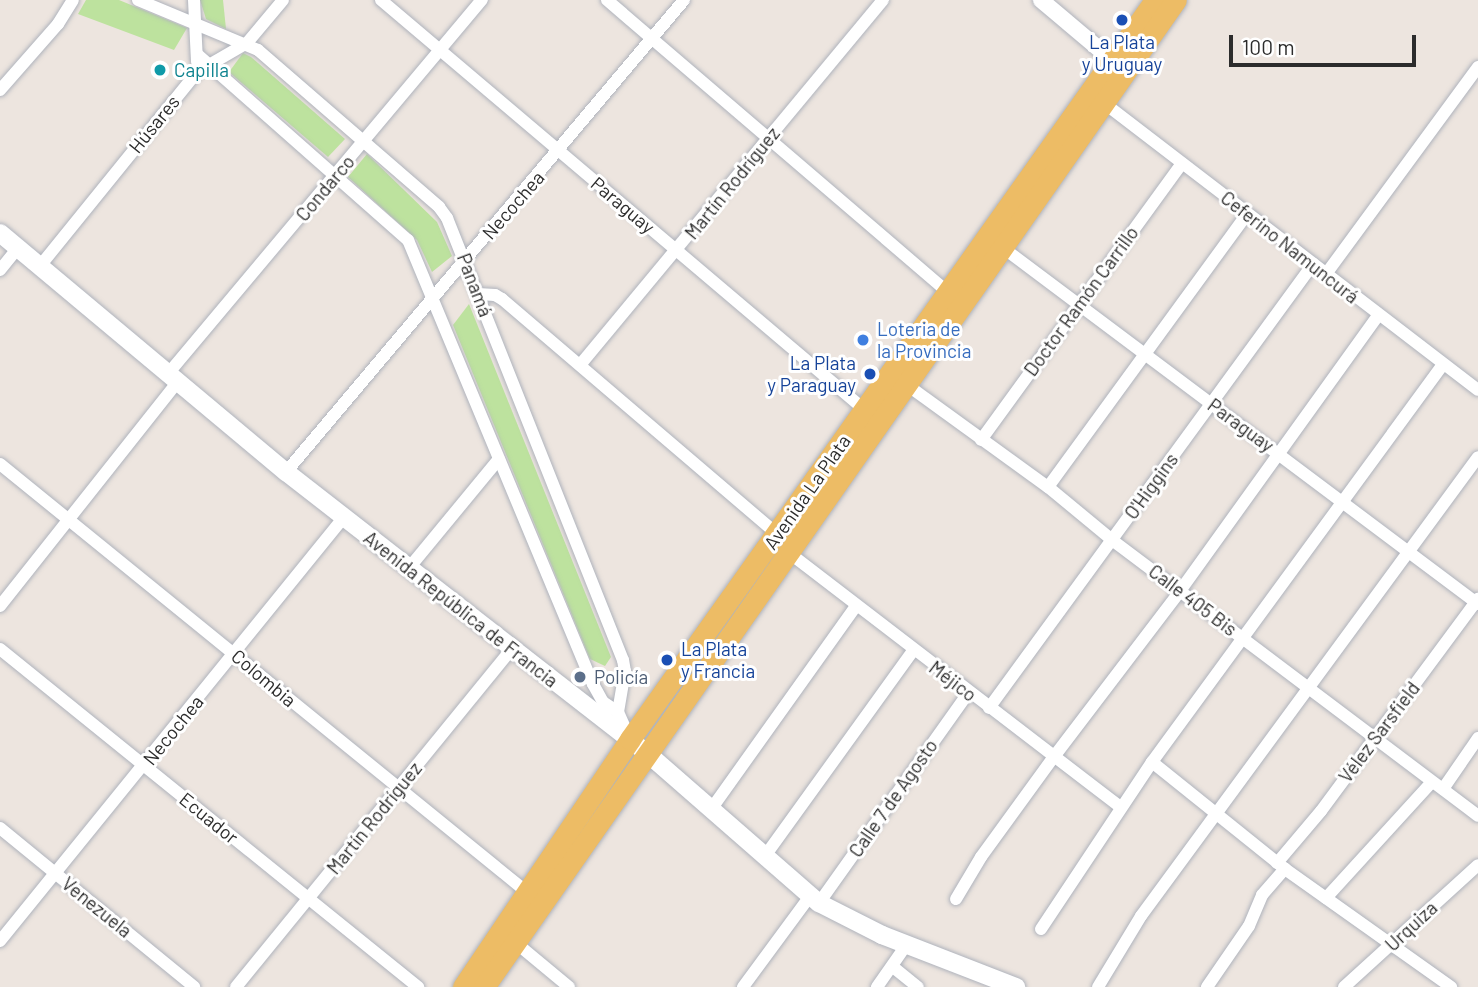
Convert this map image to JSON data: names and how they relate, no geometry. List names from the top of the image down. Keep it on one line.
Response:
{"streets":{"main road":["Avenida La Plata","Avenida República de Francia"],"street":["Húsares","Martín Rodríguez","Condarco","Necochea","Paraguay","Ceferino Namuncurá","Panamá","Doctor Ramón Carrillo","O'Higgins","Calle 405 Bis","Colombia","Méjico","Vélez Sarsfield","Calle 7 de Agosto","Ecuador","Venezuela","Urquiza"]},"crossings":[["Húsares","Panamá"],["Húsares","Avenida República de Francia"],["Martín Rodríguez","Paraguay"],["Martín Rodríguez","Avenida República de Francia"],["Martín Rodríguez","Colombia"],["Martín Rodríguez","Méjico"],["Martín Rodríguez","Ecuador"],["Condarco","Paraguay"],["Condarco","Panamá"],["Condarco","Avenida República de Francia"],["Condarco","Colombia"],["Necochea","Paraguay"],["Necochea","Panamá"],["Necochea","Avenida República de Francia"],["Necochea","Colombia"],["Necochea","Ecuador"],["Necochea","Venezuela"],["Paraguay","Doctor Ramón Carrillo"],["Paraguay","O'Higgins"],["Paraguay","Avenida La Plata"],["Paraguay","Vélez Sarsfield"],["Ceferino Namuncurá","Doctor Ramón Carrillo"],["Ceferino Namuncurá","O'Higgins"],["Ceferino Namuncurá","Avenida La Plata"],["Panamá","Méjico"],["Doctor Ramón Carrillo","Calle 405 Bis"],["O'Higgins","Calle 405 Bis"],["O'Higgins","Méjico"],["Avenida La Plata","Calle 405 Bis"],["Avenida La Plata","Avenida República de Francia"],["Avenida La Plata","Colombia"],["Avenida La Plata","Méjico"],["Calle 405 Bis","Vélez Sarsfield"],["Avenida República de Francia","Calle 7 de Agosto"],["Méjico","Calle 7 de Agosto"]],"places":["La Plata y Uruguay","Capilla","Loteria de la Provincia","La Plata y Paraguay","La Plata y Francia","Policía"],"scale_bar":"100 m"}
